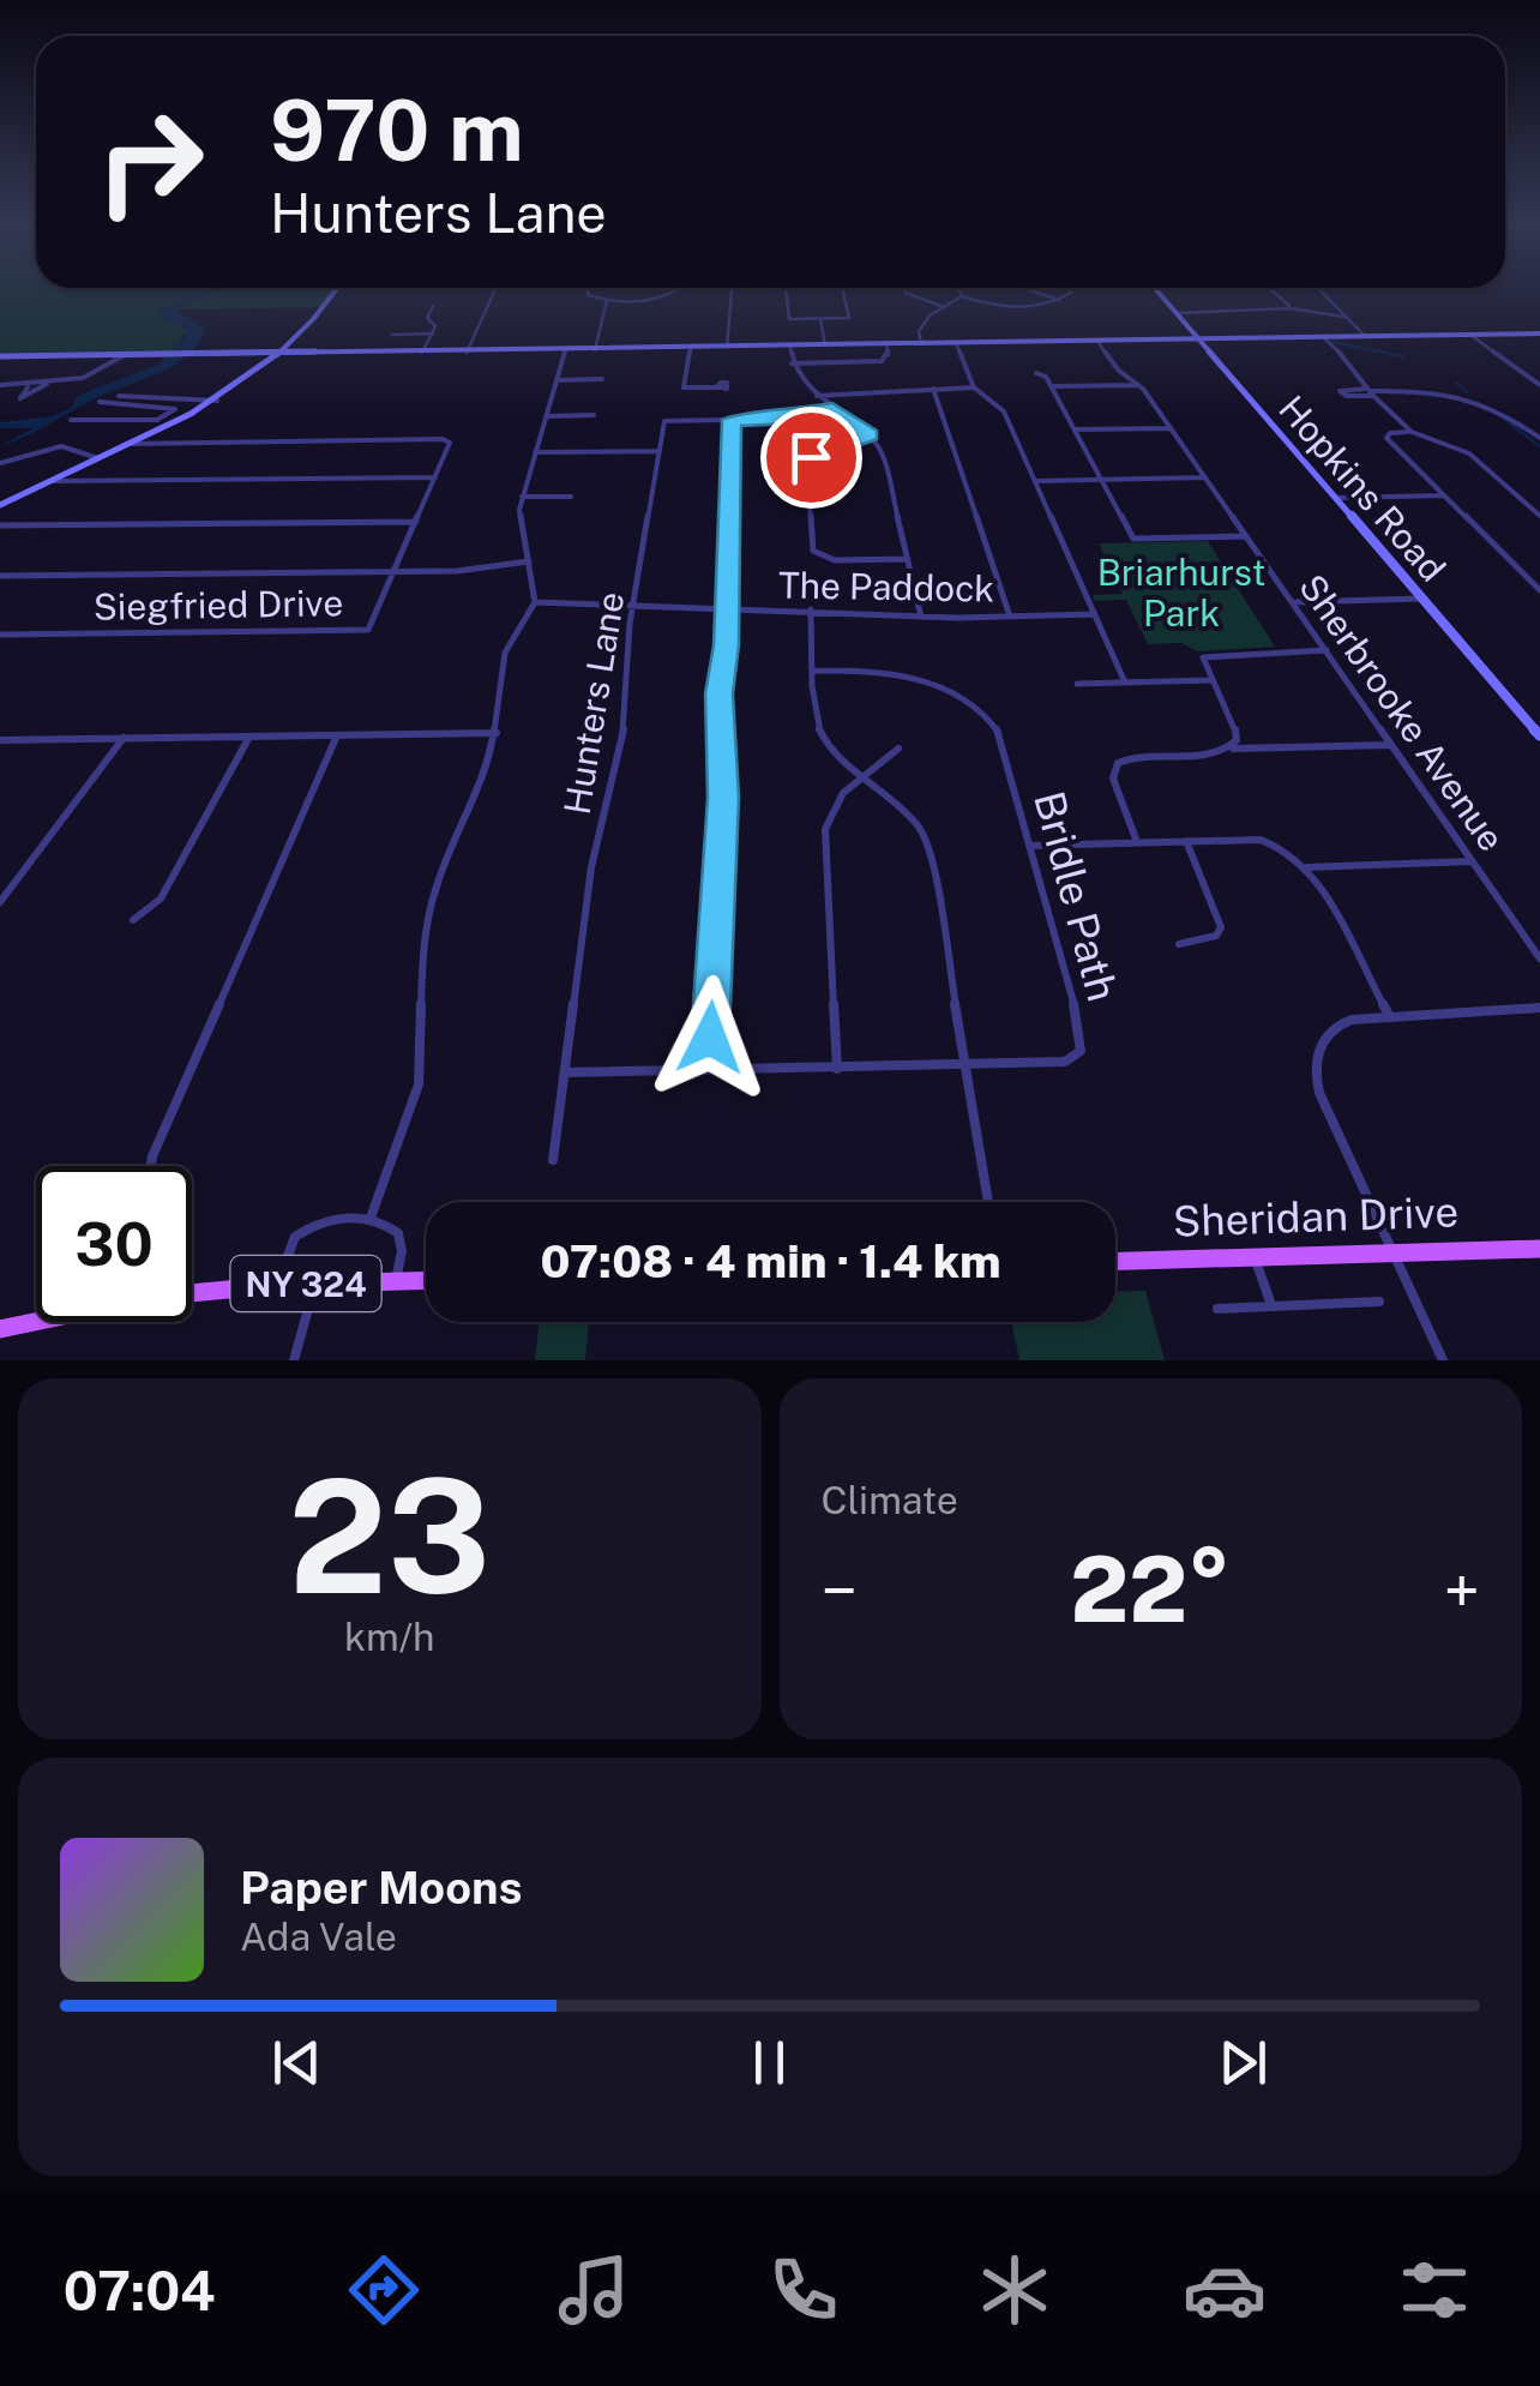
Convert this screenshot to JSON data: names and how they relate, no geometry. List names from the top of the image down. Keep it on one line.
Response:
{"streets":{"main road":["Hopkins Road","Sheridan Drive","NY 324"],"street":["The Paddock","Siegfried Drive","Hunters Lane","Sherbrooke Avenue","Bridle Path"]},"crossings":[["The Paddock","Hunters Lane"],["Hunters Lane","Bridle Path"]],"parks":["Briarhurst Park"],"page":{"turn":["970 m","Hunters Lane"],"limit":"30","trip":"07:08 · 4 min · 1.4 km","tile":[["23","km/h"],"Climate"],"heat":["−","22°","+"],"song":["Paper Moons","Ada Vale"],"tabs":"07:04"}}
